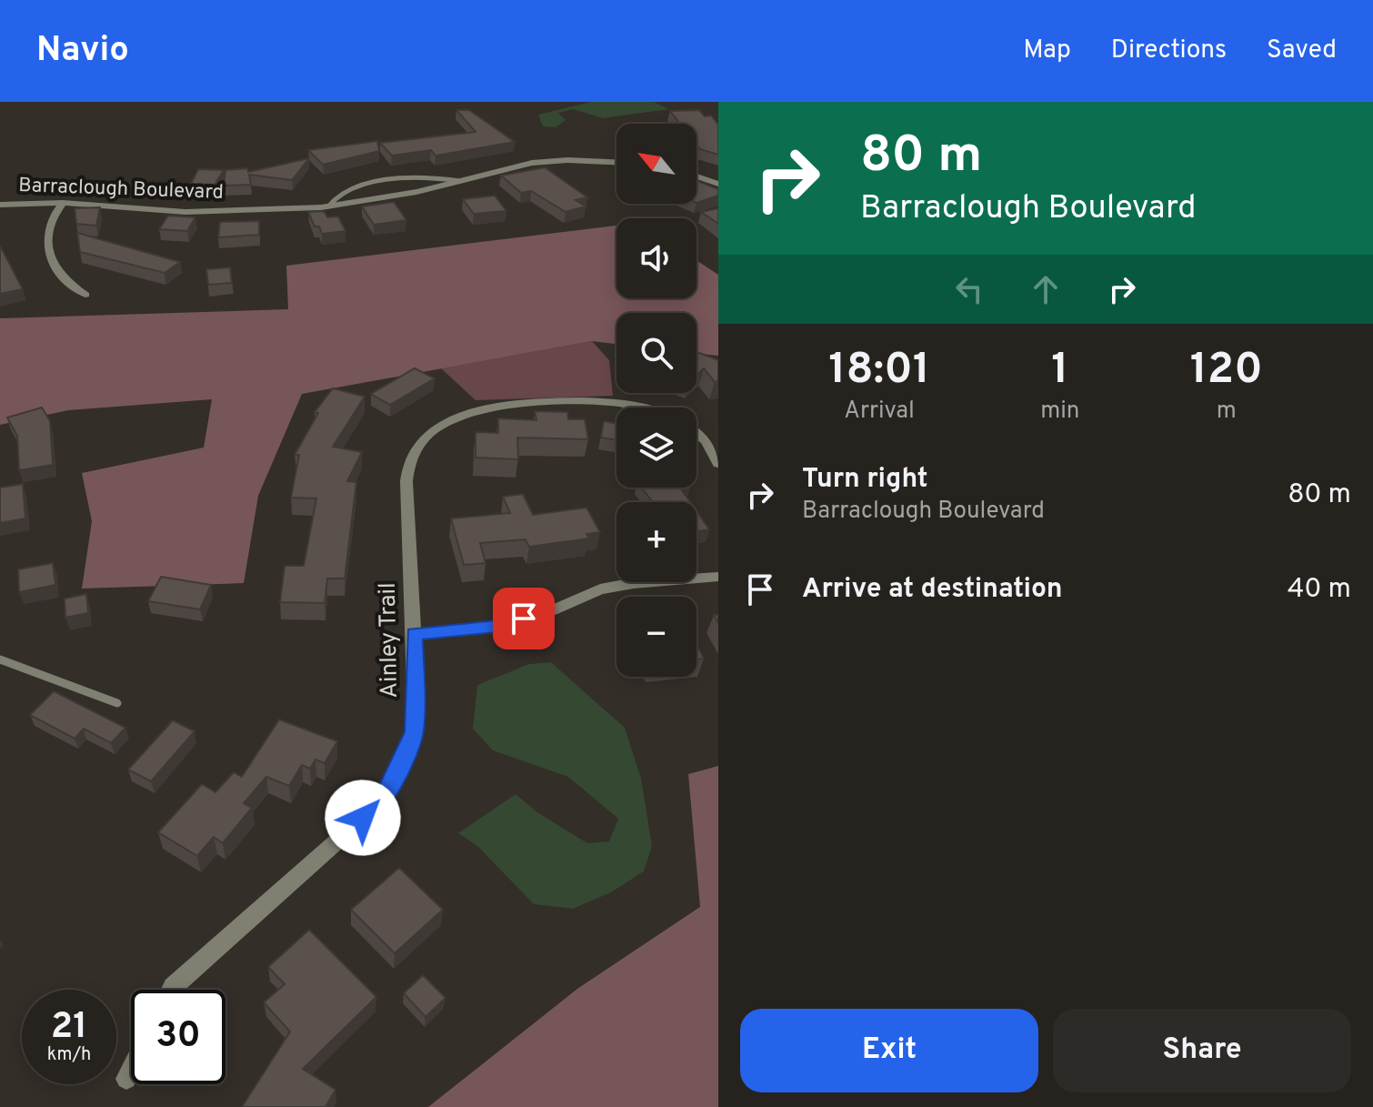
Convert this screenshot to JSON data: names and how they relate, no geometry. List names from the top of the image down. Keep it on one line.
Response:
{"streets":{"street":["Barraclough Boulevard","Ainley Trail"]},"north":"top left","page":{"header":"Navio","nav":["Map","Directions","Saved"],"turn":["80 m","Barraclough Boulevard"],"map_buttons":["+","−"],"eta":["18:01","Arrival","1","min","120","m"],"list":[{"name":"Turn right","note":"Barraclough Boulevard","value":"80 m"},{"name":"Arrive at destination","value":"40 m"}],"speed":"21 km/h","limit":"30","buttons":["Exit","Share"]}}
